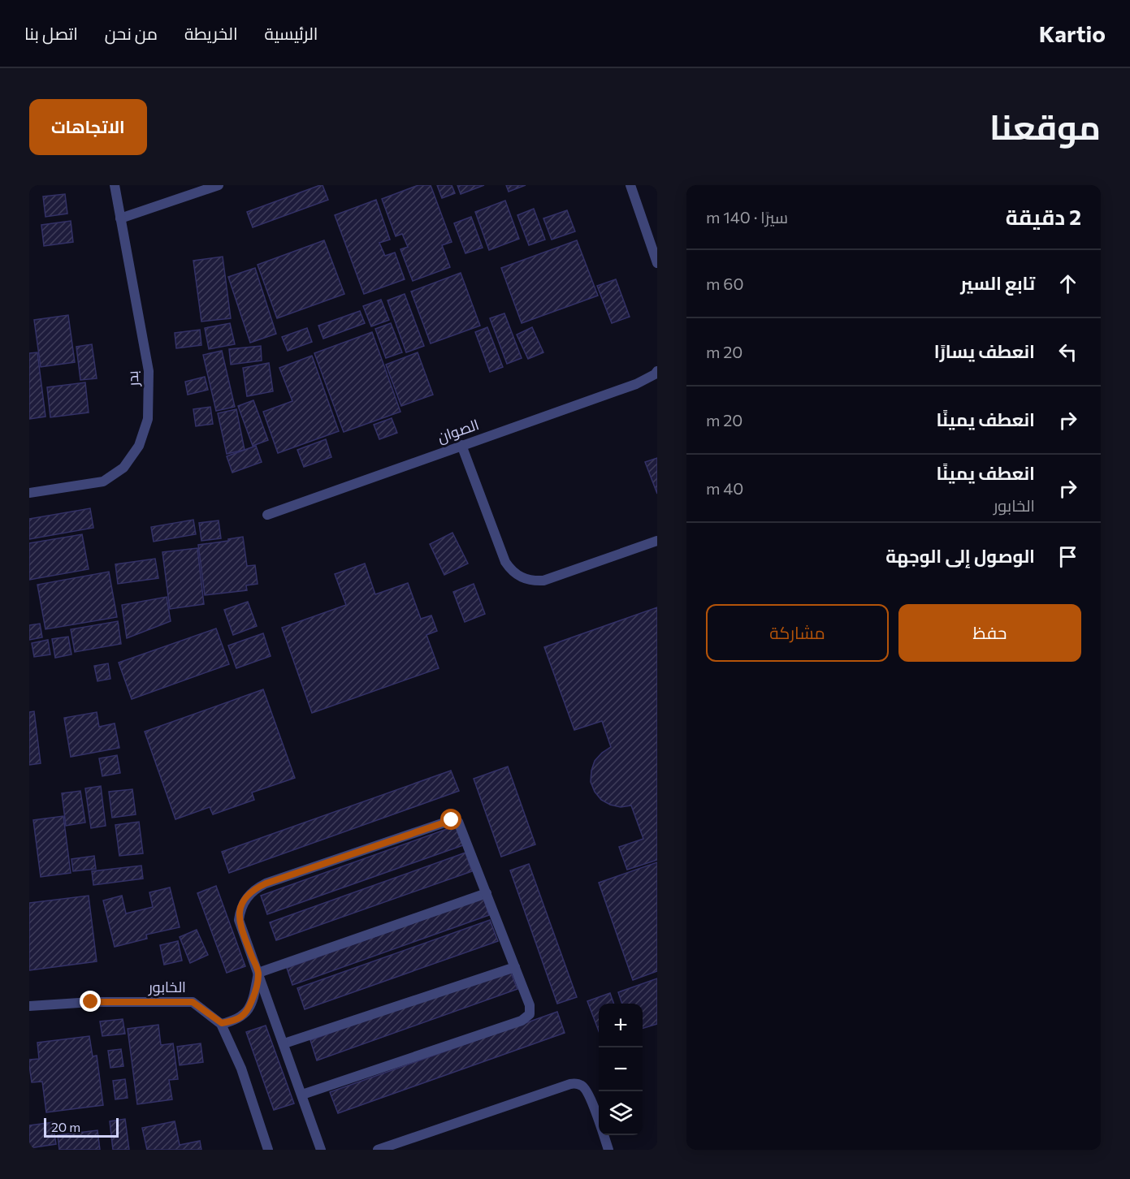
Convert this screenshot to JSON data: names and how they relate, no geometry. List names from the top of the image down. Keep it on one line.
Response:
{"streets":{"street":["بدر","الصوان","الخابور"]},"scale_bar":"20 m","page":{"header":"Kartio","nav":["الرئيسية","الخريطة","من نحن","اتصل بنا"],"title":"موقعنا","buttons":["الاتجاهات",["حفظ","مشاركة"]],"heading":["2 دقيقة","سيرًا · 140 m"],"list":[["تابع السير","60 m"],["انعطف يسارًا","20 m"],["انعطف يمينًا","20 m"],["انعطف يمينًا","الخابور","40 m"],"الوصول إلى الوجهة"],"map_buttons":["+","−"],"scale":"20 m"}}
